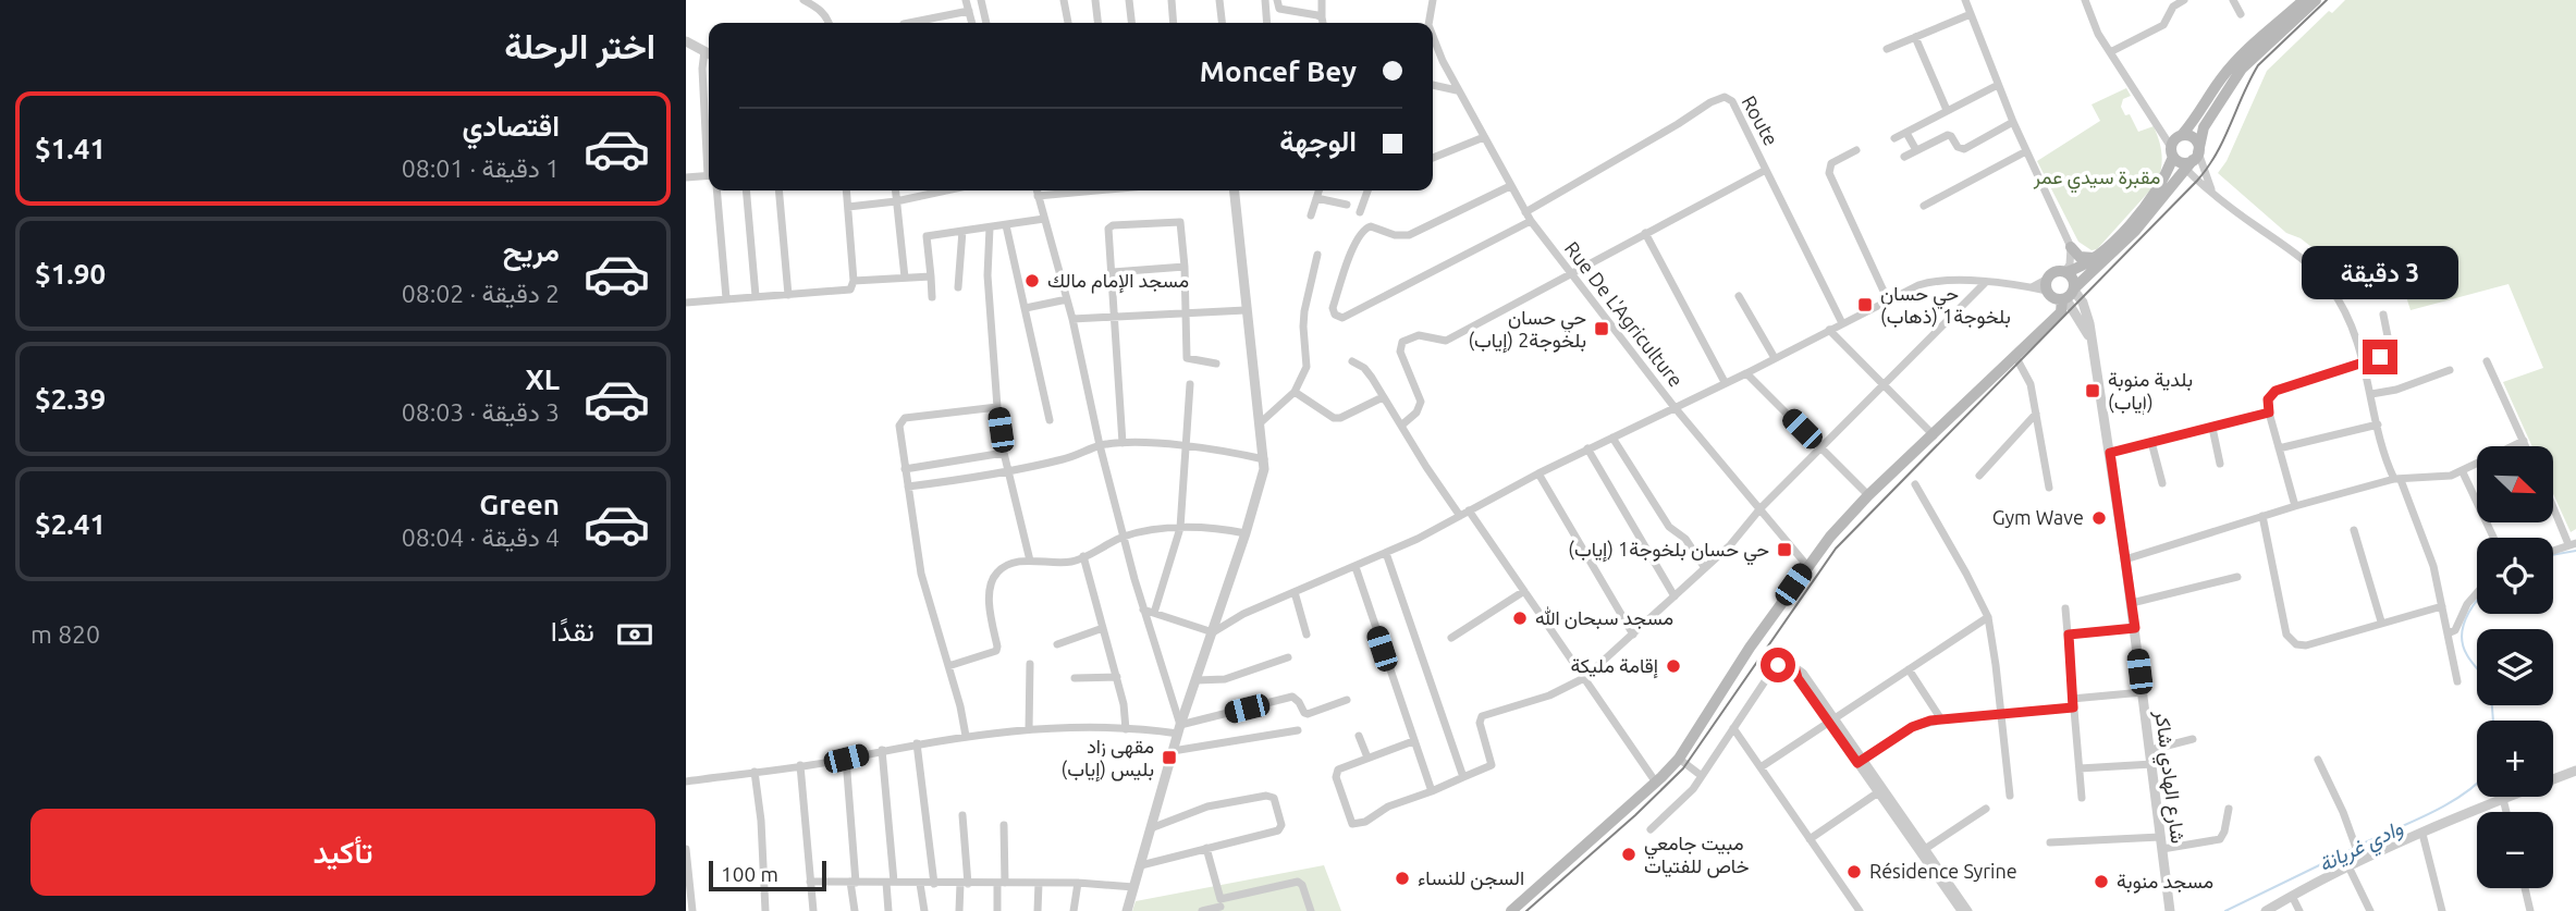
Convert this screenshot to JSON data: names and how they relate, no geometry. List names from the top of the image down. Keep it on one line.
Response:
{"streets":{"street":["Route","Rue De L'Agriculture","شارع الهادي شاكر"]},"crossings":[["Route","Rue De L'Agriculture"]],"water":["وادي غريانة"],"parks":["مقبرة سيدي عمر"],"places":{"other":["مسجد الإمام مالك","Gym Wave","مسجد سبحان الله","إقامة مليكة","مبيت جامعي خاص للفتيات","Résidence Syrine","السجن للنساء","مسجد منوبة"],"transit":["حي حسان بلخوجة1 (ذهاب)","حي حسان بلخوجة2 (إياب)","بلدية منوبة (إياب)","حي حسان بلخوجة1 (إياب)","مقهى زاد بليس (إياب)"]},"scale_bar":"100 m","north":"bottom right","page":{"heading":"اختر الرحلة","banner":["Moncef Bey","الوجهة"],"list":[{"name":"اقتصادي","note":"1 دقيقة · 08:01","value":"$1.41"},{"name":"مريح","note":"2 دقيقة · 08:02","value":"$1.90"},{"name":"XL","note":"3 دقيقة · 08:03","value":"$2.39"},{"name":"Green","note":"4 دقيقة · 08:04","value":"$2.41"}],"bubble":"3 دقيقة","map_buttons":["+","−"],"pay":["نقدًا","820 m"],"buttons":"تأكيد","scale":"100 m"}}
